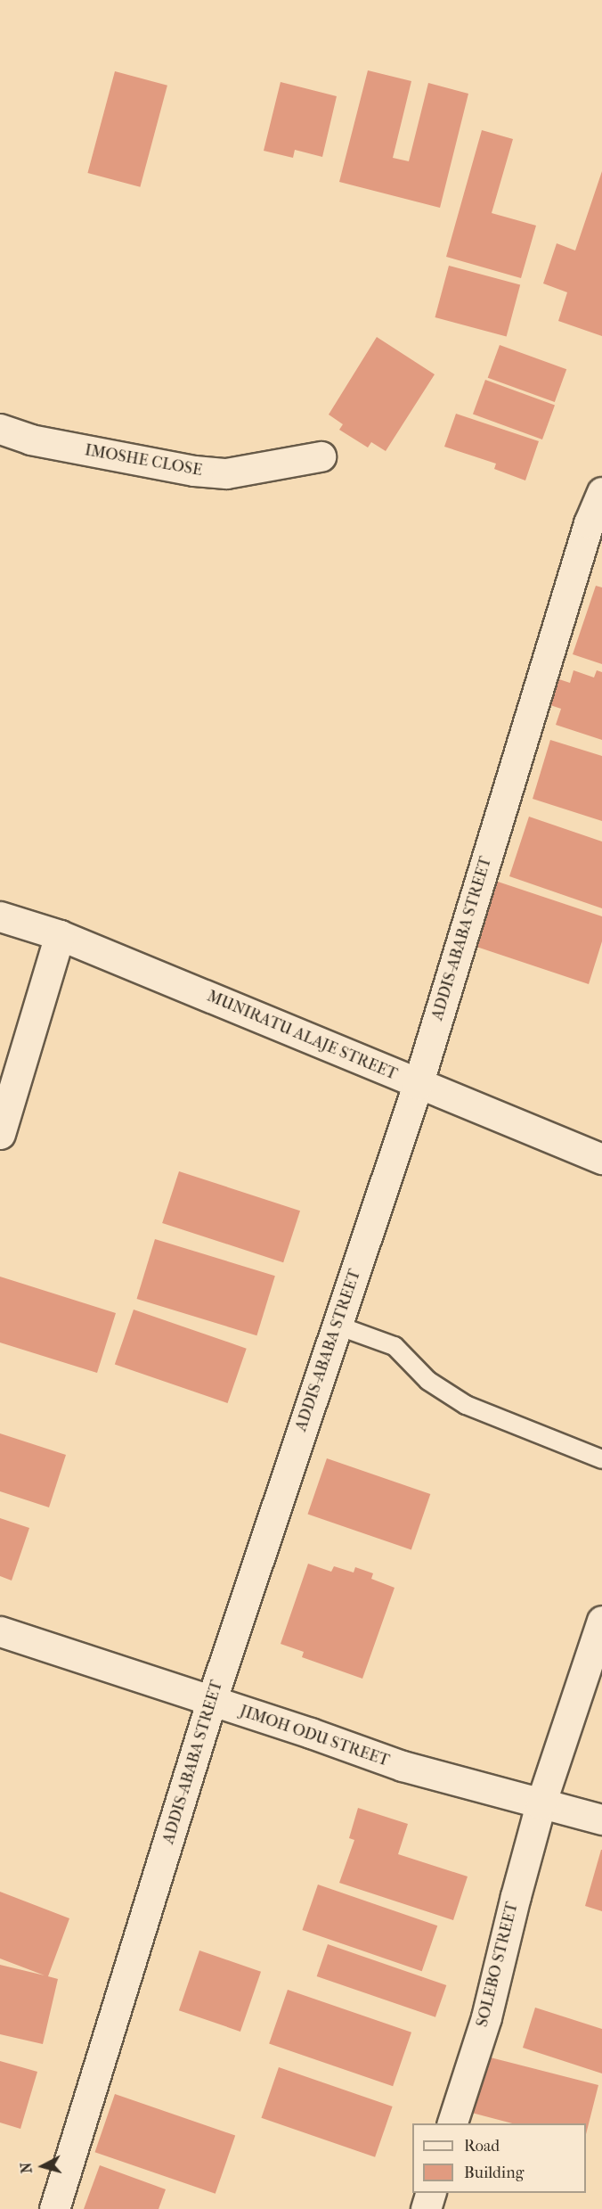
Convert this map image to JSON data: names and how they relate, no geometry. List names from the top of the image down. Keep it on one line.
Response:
{"streets":{"street":["IMOSHE CLOSE","ADDIS-ABABA STREET","MUNIRATU ALAJE STREET","JIMOH ODU STREET","SOLEBO STREET"]},"crossings":[["ADDIS-ABABA STREET","MUNIRATU ALAJE STREET"],["ADDIS-ABABA STREET","JIMOH ODU STREET"],["JIMOH ODU STREET","SOLEBO STREET"]],"legend":["Road","Building"],"north":"left"}
